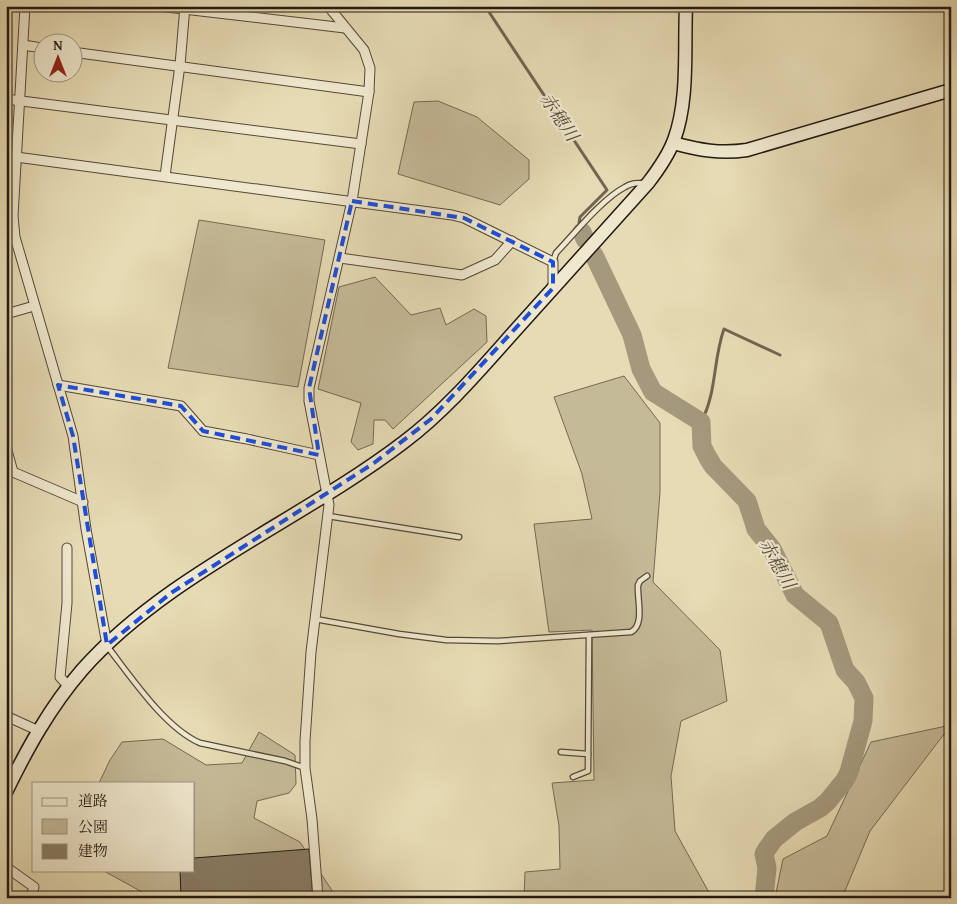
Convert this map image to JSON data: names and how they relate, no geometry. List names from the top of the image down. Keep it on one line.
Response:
{"water":["赤穂川"],"legend":["道路","公園","建物"],"north":"top"}
